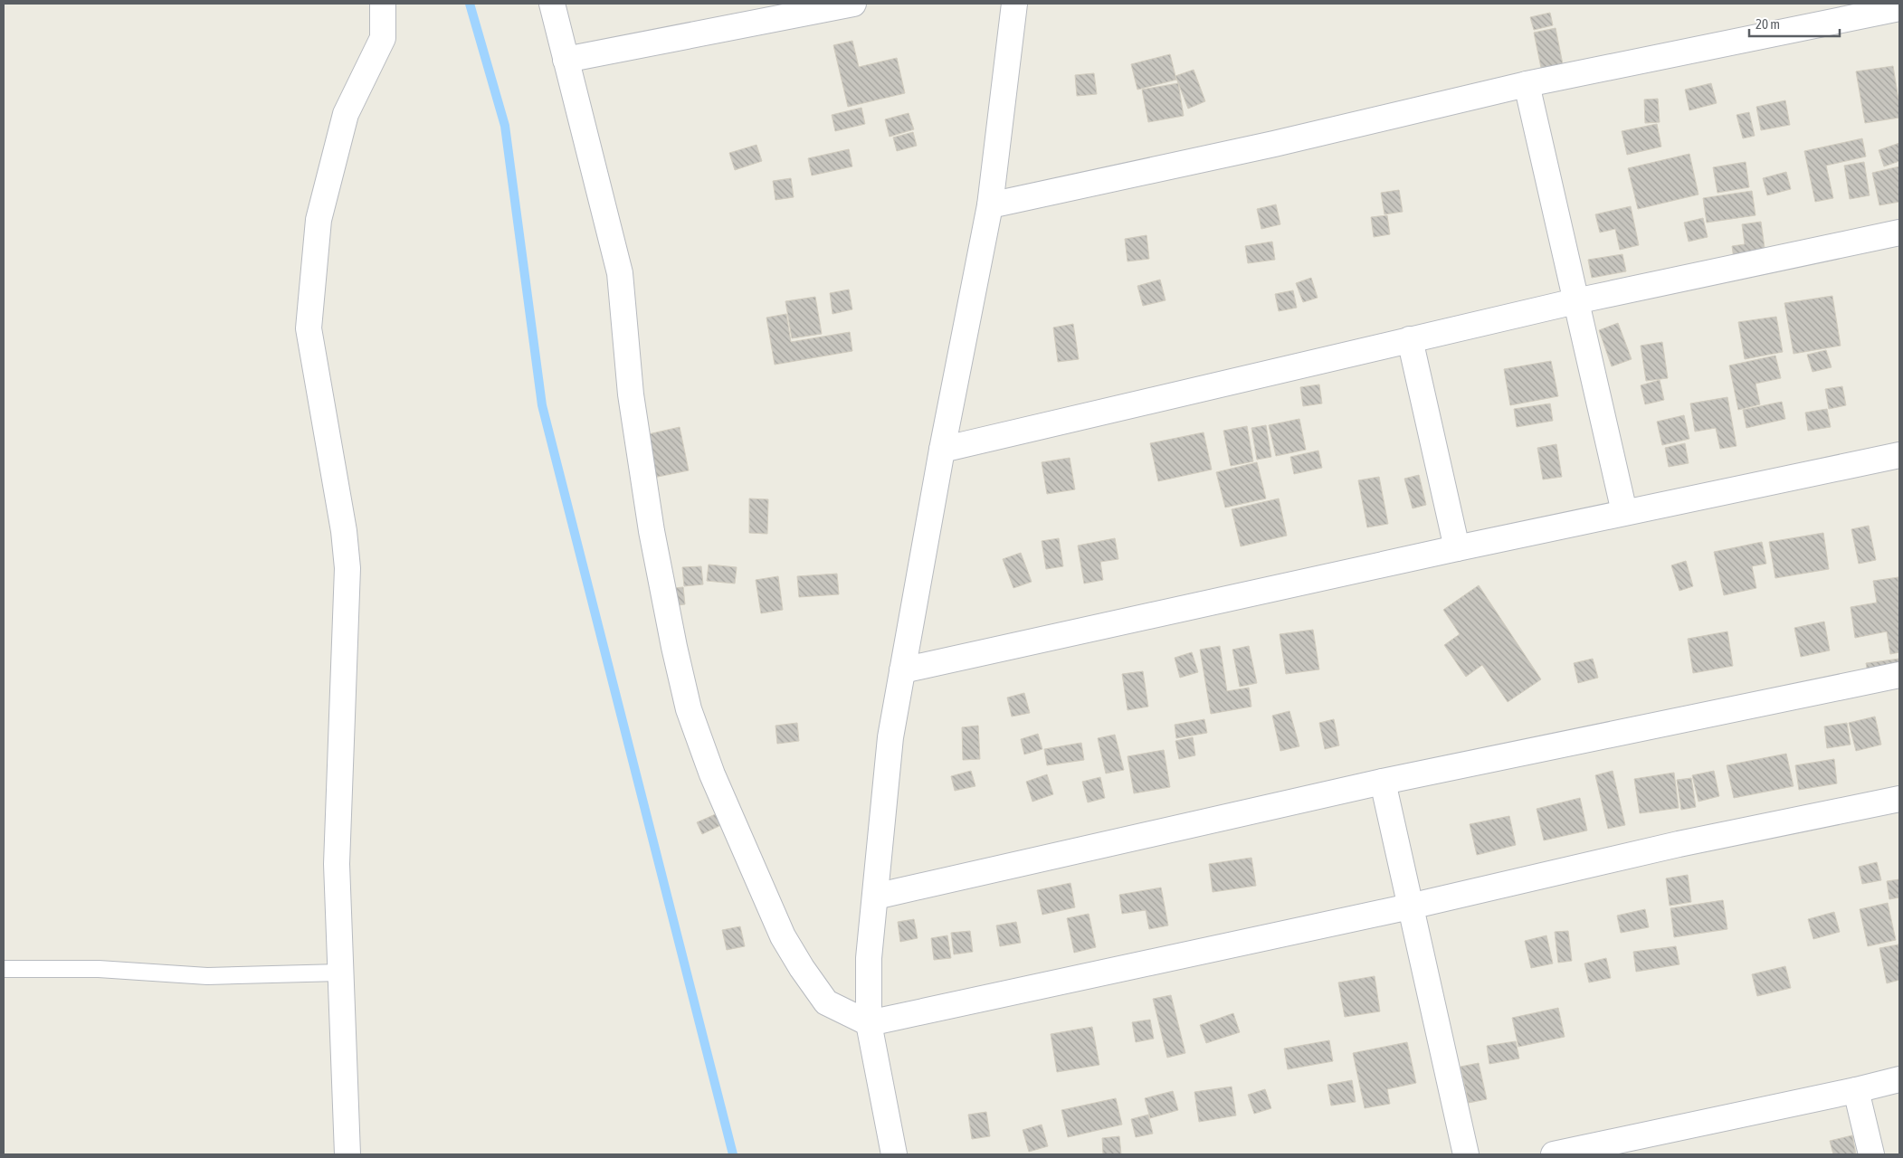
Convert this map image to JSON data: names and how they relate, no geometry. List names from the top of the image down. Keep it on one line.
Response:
{"scale_bar":"20 m"}
